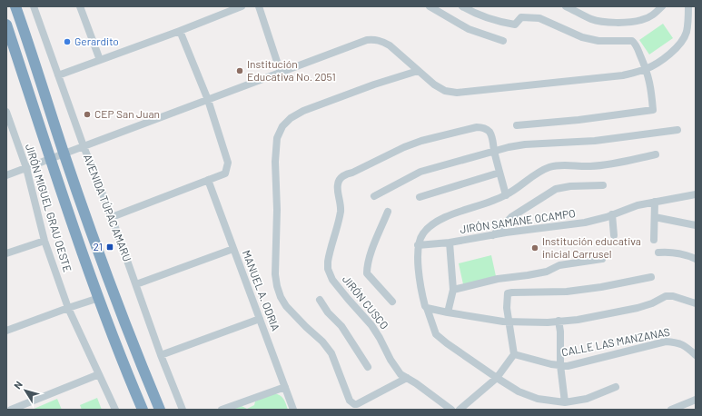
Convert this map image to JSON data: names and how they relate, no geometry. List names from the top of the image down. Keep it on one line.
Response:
{"streets":{"highway":["AVENIDA TÚPAC AMARU"],"street":["JIRÓN MIGUEL GRAU OESTE","JIRÓN SAMANE OCAMPO","MANUEL A. ODRIA","JIRÓN CUSCO","CALLE LAS MANZANAS"]},"places":{"other":["Gerardito","Institución Educativa No. 2051","CEP San Juan","Institución educativa inicial Carrusel"],"transit":["21"]},"north":"top left"}
